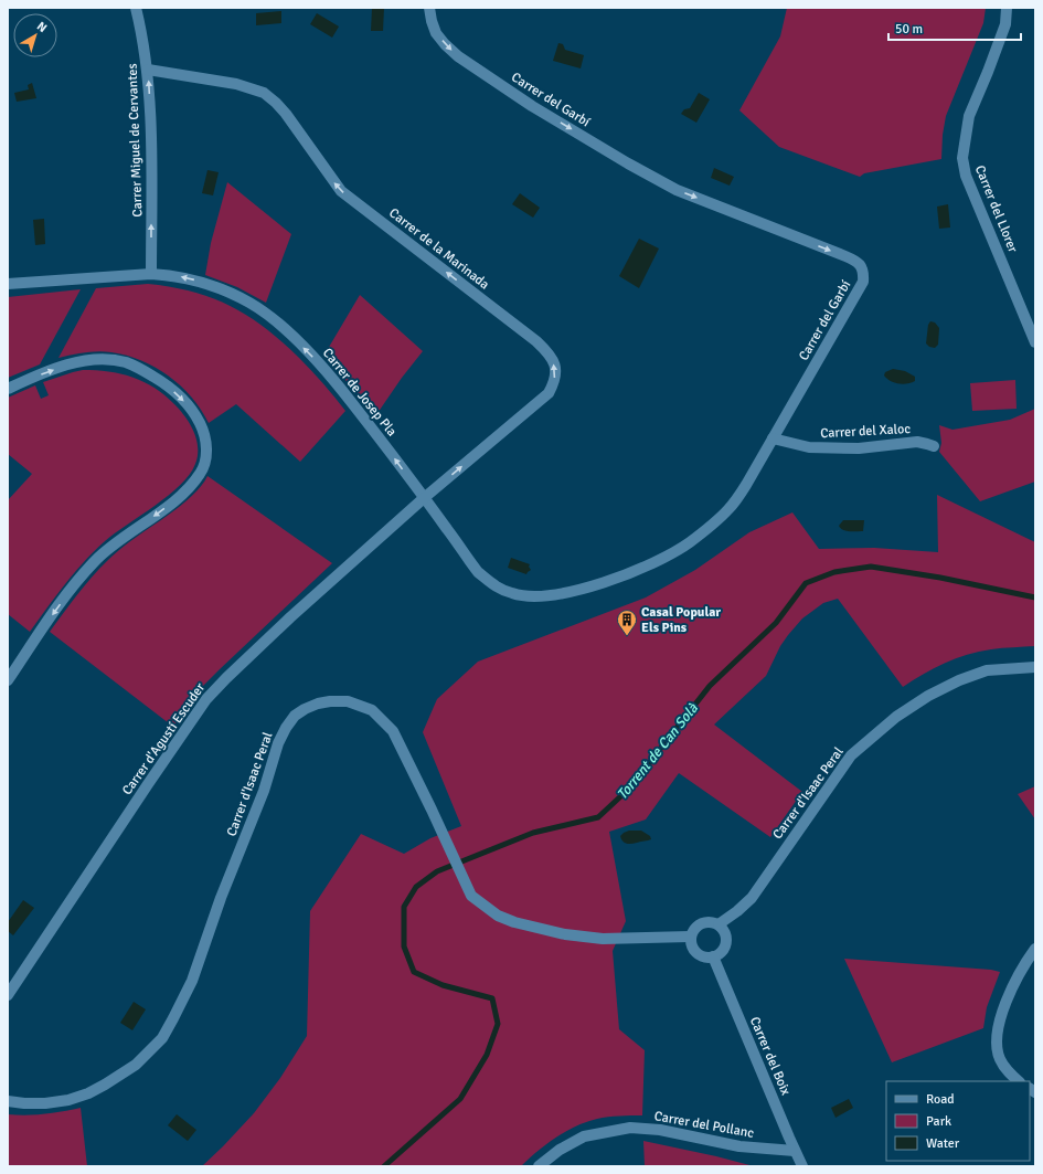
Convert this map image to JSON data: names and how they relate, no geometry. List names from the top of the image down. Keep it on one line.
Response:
{"streets":{"street":["Carrer del Garbí","Carrer Miguel de Cervantes","Carrer del Llorer","Carrer de la Marinada","Carrer de Josep Pla","Carrer del Xaloc","Carrer d'Agustí Escuder","Carrer d'Isaac Peral","Carrer del Boix","Carrer del Pollanc"]},"crossings":[["Carrer del Garbí","Carrer de la Marinada"],["Carrer del Garbí","Carrer de Josep Pla"],["Carrer del Garbí","Carrer del Xaloc"],["Carrer del Garbí","Carrer d'Agustí Escuder"],["Carrer Miguel de Cervantes","Carrer de la Marinada"],["Carrer Miguel de Cervantes","Carrer de Josep Pla"],["Carrer de la Marinada","Carrer de Josep Pla"],["Carrer de la Marinada","Carrer d'Agustí Escuder"],["Carrer de Josep Pla","Carrer d'Agustí Escuder"],["Carrer d'Isaac Peral","Carrer del Boix"],["Carrer del Boix","Carrer del Pollanc"]],"one_way":["Carrer Miguel de Cervantes","Carrer de Josep Pla"],"water":["Torrent de Can Solà"],"places":{"building":["Casal Popular Els Pins"]},"legend":["Road","Park","Water"],"scale_bar":"50 m","north":"top right"}
